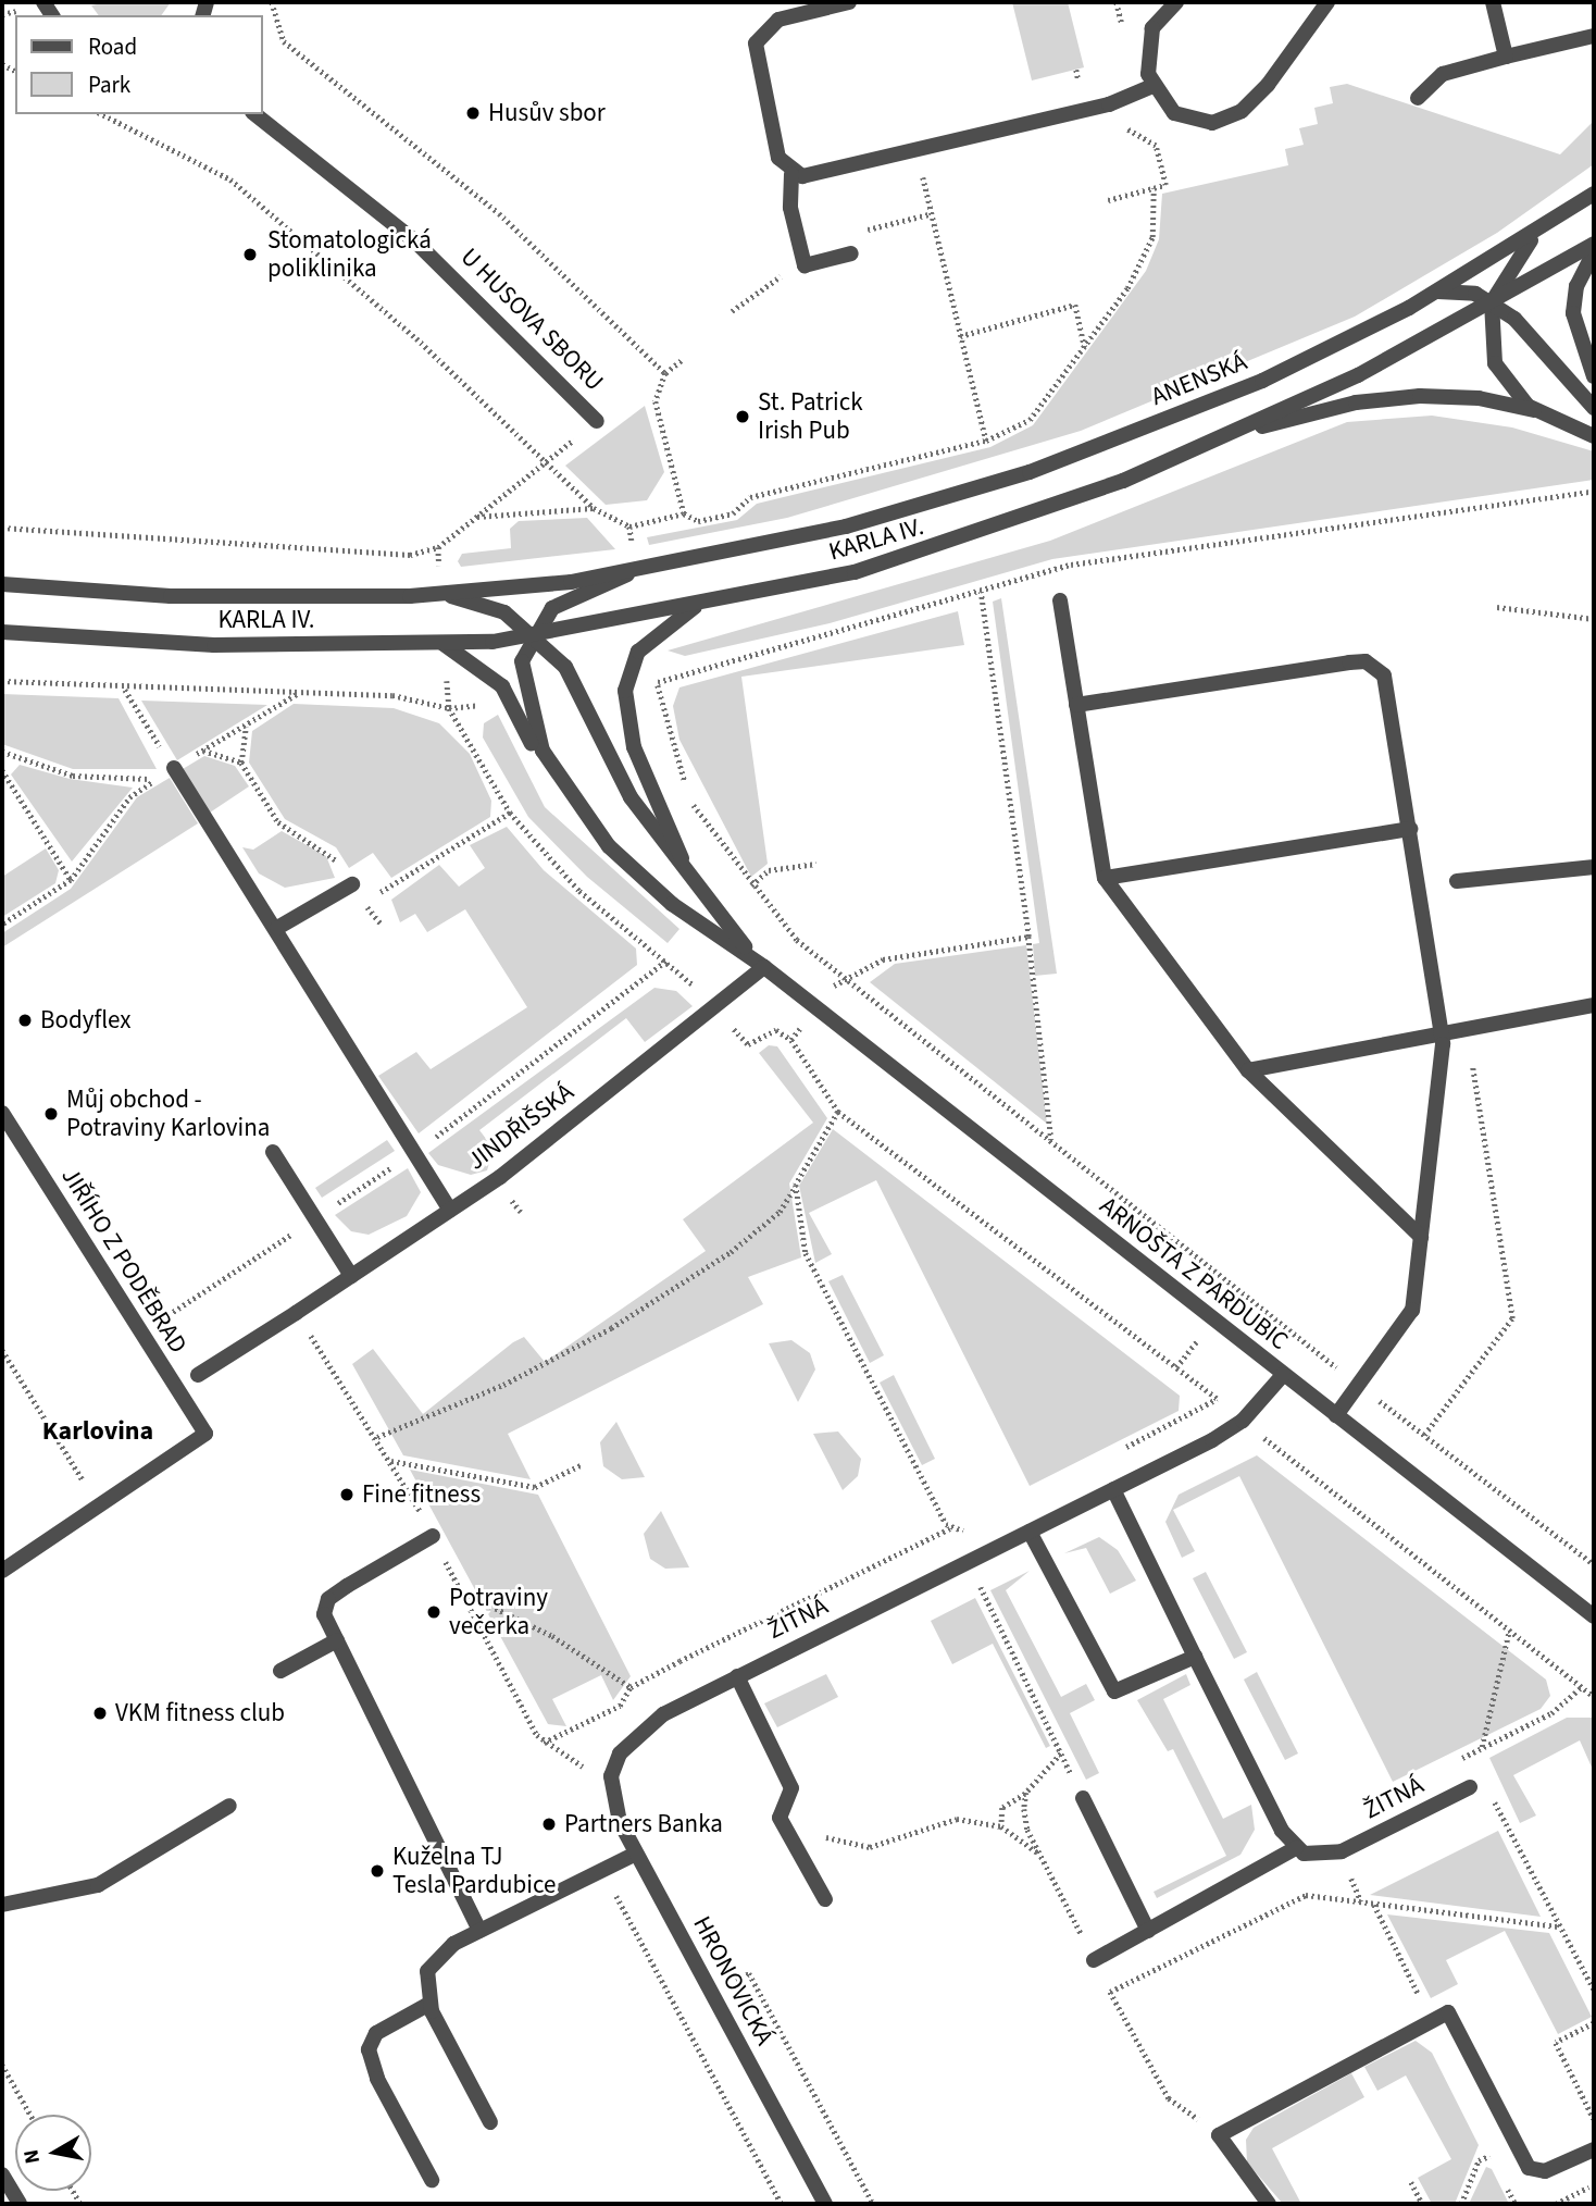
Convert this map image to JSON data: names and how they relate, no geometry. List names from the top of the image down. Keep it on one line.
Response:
{"streets":{"street":["U HUSOVA SBORU","ANENSKÁ","KARLA IV.","JINDŘIŠSKÁ","JIŘÍHO Z PODĚBRAD","ARNOŠTA Z PARDUBIC","ŽITNÁ","HRONOVICKÁ"]},"crossings":[["ANENSKÁ","KARLA IV."],["KARLA IV.","ARNOŠTA Z PARDUBIC"],["JINDŘIŠSKÁ","ARNOŠTA Z PARDUBIC"],["ARNOŠTA Z PARDUBIC","ŽITNÁ"],["ŽITNÁ","HRONOVICKÁ"]],"districts":["Karlovina"],"places":["Husův sbor","Stomatologická poliklinika","St. Patrick Irish Pub","Bodyflex","Můj obchod - Potraviny Karlovina","Fine fitness","Potraviny večerka","VKM fitness club","Partners Banka","Kuželna TJ Tesla Pardubice"],"legend":["Road","Park"],"north":"left"}
